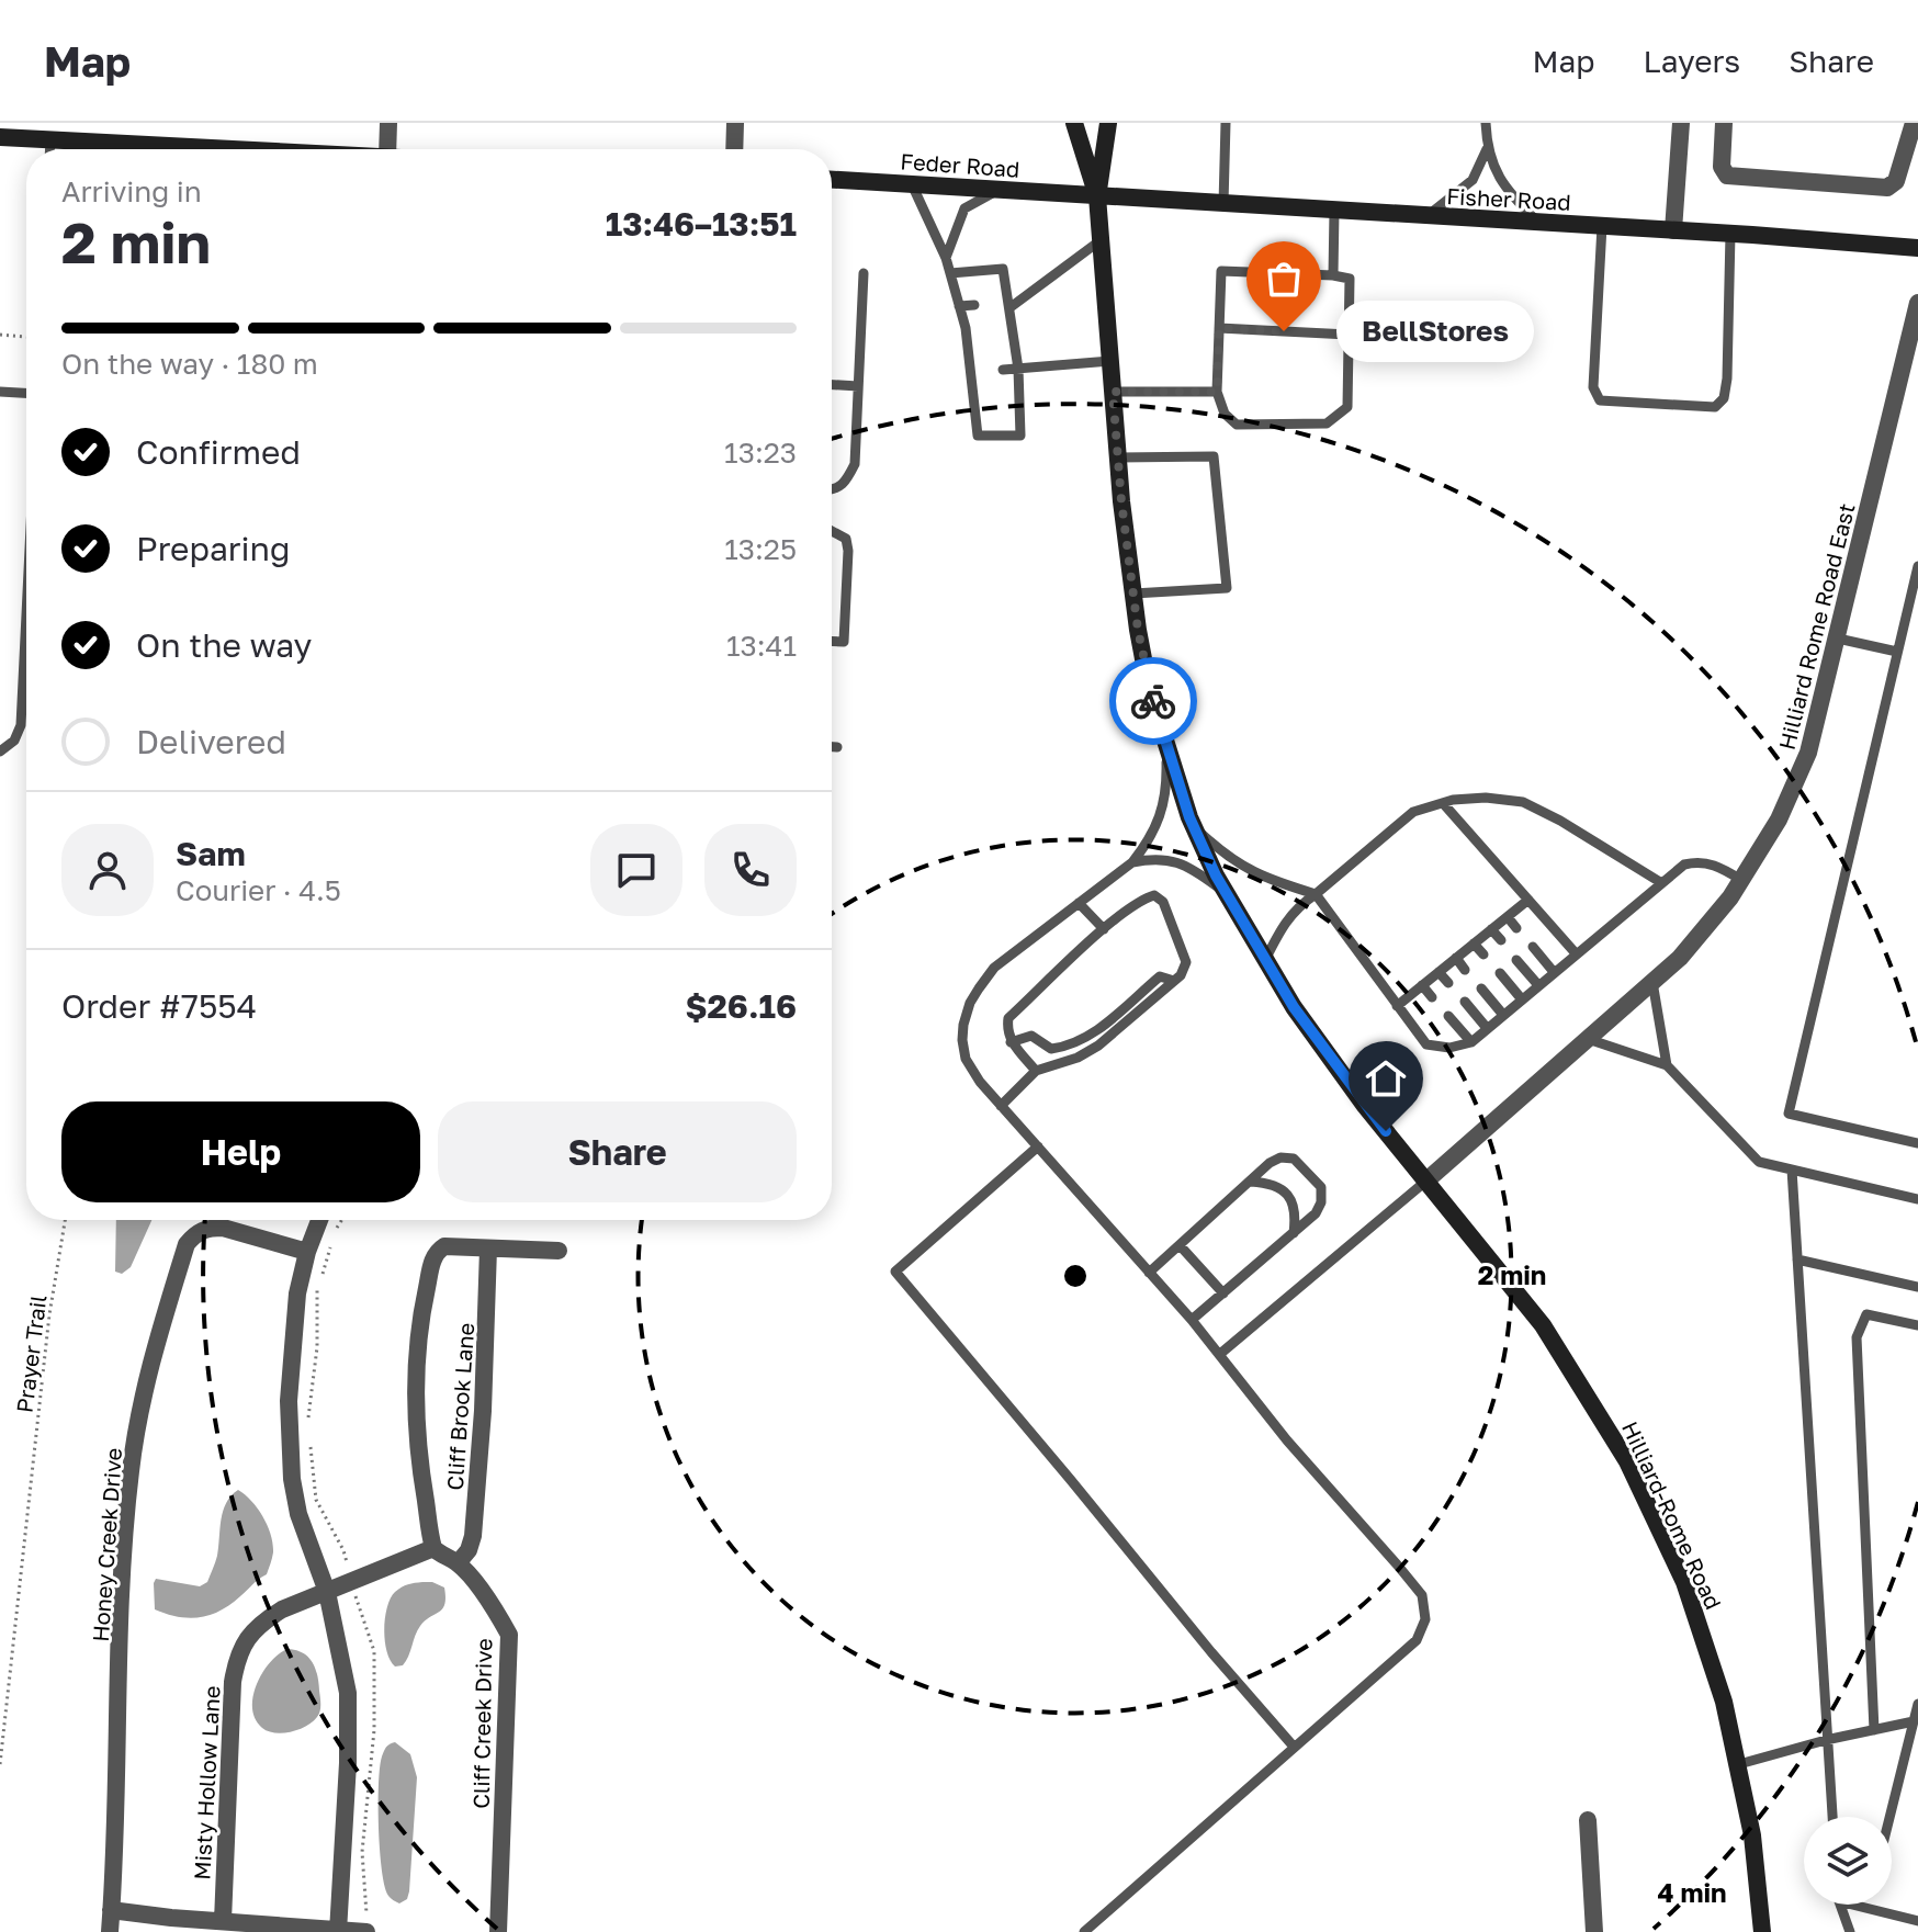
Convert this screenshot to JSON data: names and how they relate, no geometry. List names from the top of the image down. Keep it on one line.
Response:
{"streets":{"main road":["Feder Road","Fisher Road","Hilliard-Rome Road"],"street":["Hilliard Rome Road East","Cliff Brook Lane","Honey Creek Drive","Cliff Creek Drive","Misty Hollow Lane"],"path":["Prayer Trail"]},"crossings":[["Feder Road","Fisher Road"],["Feder Road","Hilliard-Rome Road"],["Fisher Road","Hilliard-Rome Road"],["Hilliard Rome Road East","Hilliard-Rome Road"],["Cliff Brook Lane","Cliff Creek Drive"],["Cliff Creek Drive","Misty Hollow Lane"]],"places":["BellStores"],"page":{"header":"Map","nav":["Map","Layers","Share"],"heading":["2 min","Arriving in","13:46–13:51"],"panel":["Sam","Courier · 4.5","Order #7554","$26.16"],"bar":"On the way · 180 m","bubble":"BellStores","list":[["Confirmed","13:23"],["Preparing","13:25"],["On the way","13:41"],"Delivered"],"buttons":["Help","Share"]},"rings":["2 min","4 min"]}
